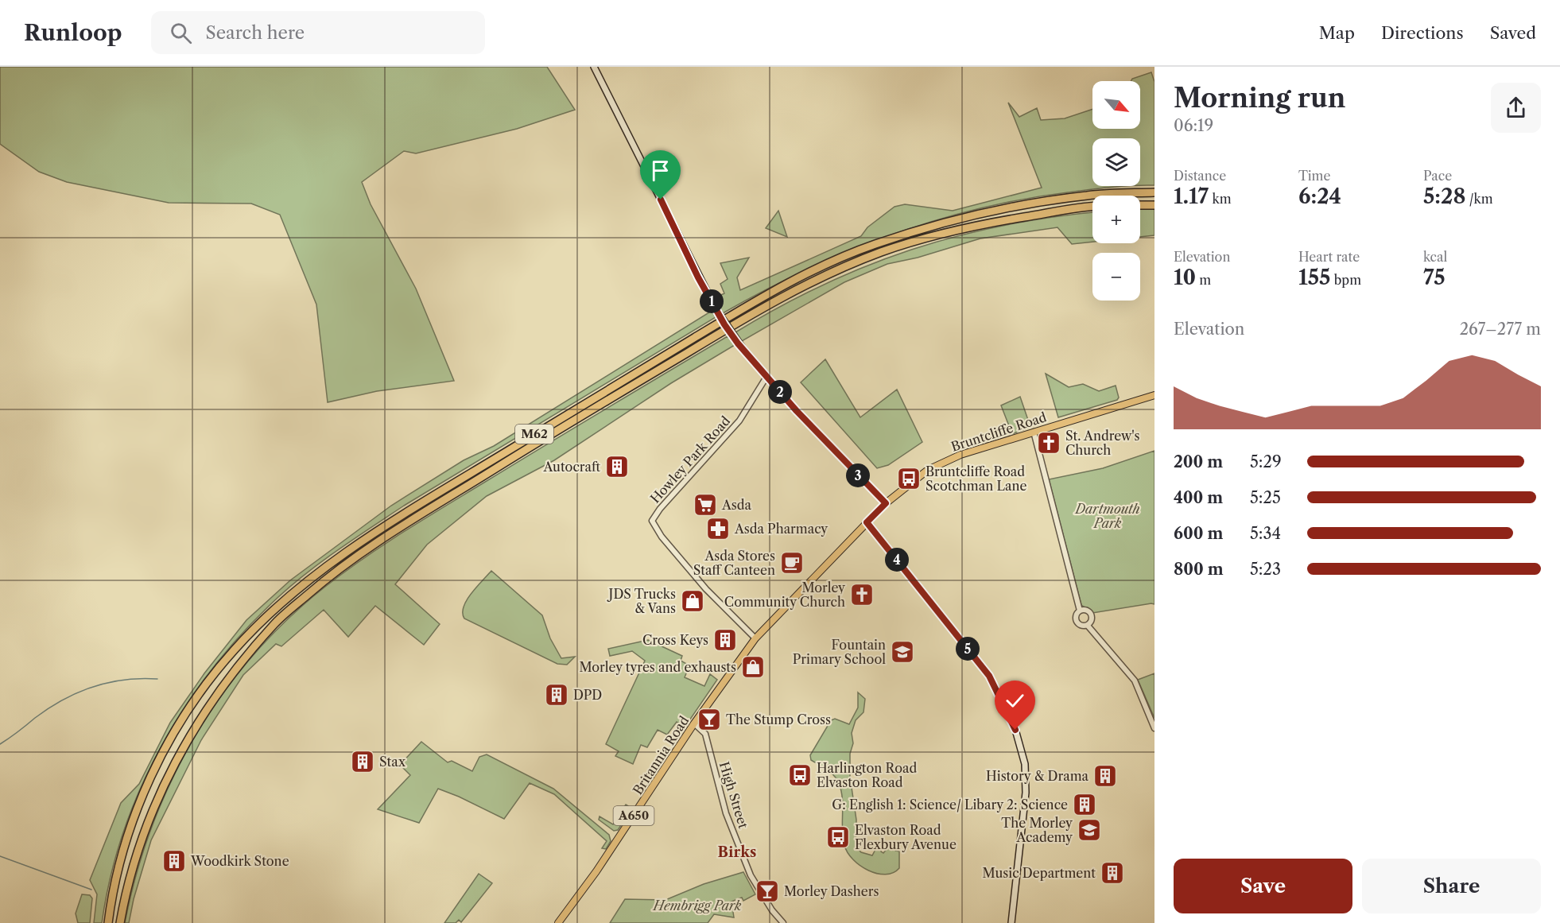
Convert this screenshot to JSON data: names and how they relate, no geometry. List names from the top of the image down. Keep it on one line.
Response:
{"streets":{"highway":["M62"],"main road":["Bruntcliffe Road","Britannia Road","A650"],"street":["Howley Park Road","High Street"]},"crossings":[["Bruntcliffe Road","Britannia Road"],["Howley Park Road","Britannia Road"],["Britannia Road","High Street"]],"districts":["Birks"],"parks":["Dartmouth Park","Hembrigg Park"],"places":{"church":["St. Andrew's Church","Morley Community Church"],"building":["Autocraft","Cross Keys","DPD","Stax","History & Drama","G: English 1: Science/ Libary 2: Science","Woodkirk Stone","Music Department"],"bus stop":["Bruntcliffe Road Scotchman Lane","Harlington Road Elvaston Road","Elvaston Road Flexbury Avenue"],"supermarket":["Asda"],"pharmacy":["Asda Pharmacy"],"cafe":["Asda Stores Staff Canteen"],"shop":["JDS Trucks & Vans","Morley tyres and exhausts"],"school or university":["Fountain Primary School","The Morley Academy"],"bar":["The Stump Cross","Morley Dashers"]},"north":"bottom right","page":{"header":"Runloop","search":"Search here","nav":["Map","Directions","Saved"],"heading":["Morning run","06:19"],"map_buttons":["+","−"],"stats":[["Distance","1.17 km"],["Time","6:24"],["Pace","5:28 /km"],["Elevation","10 m"],["Heart rate","155 bpm"],["kcal","75"]],"pins":["1","2","3","4","5"],"chart":["Elevation","267–277 m"],"list":[{"name":"200 m","note":"5:29"},{"name":"400 m","note":"5:25"},{"name":"600 m","note":"5:34"},{"name":"800 m","note":"5:23"}],"buttons":["Save","Share"]}}
